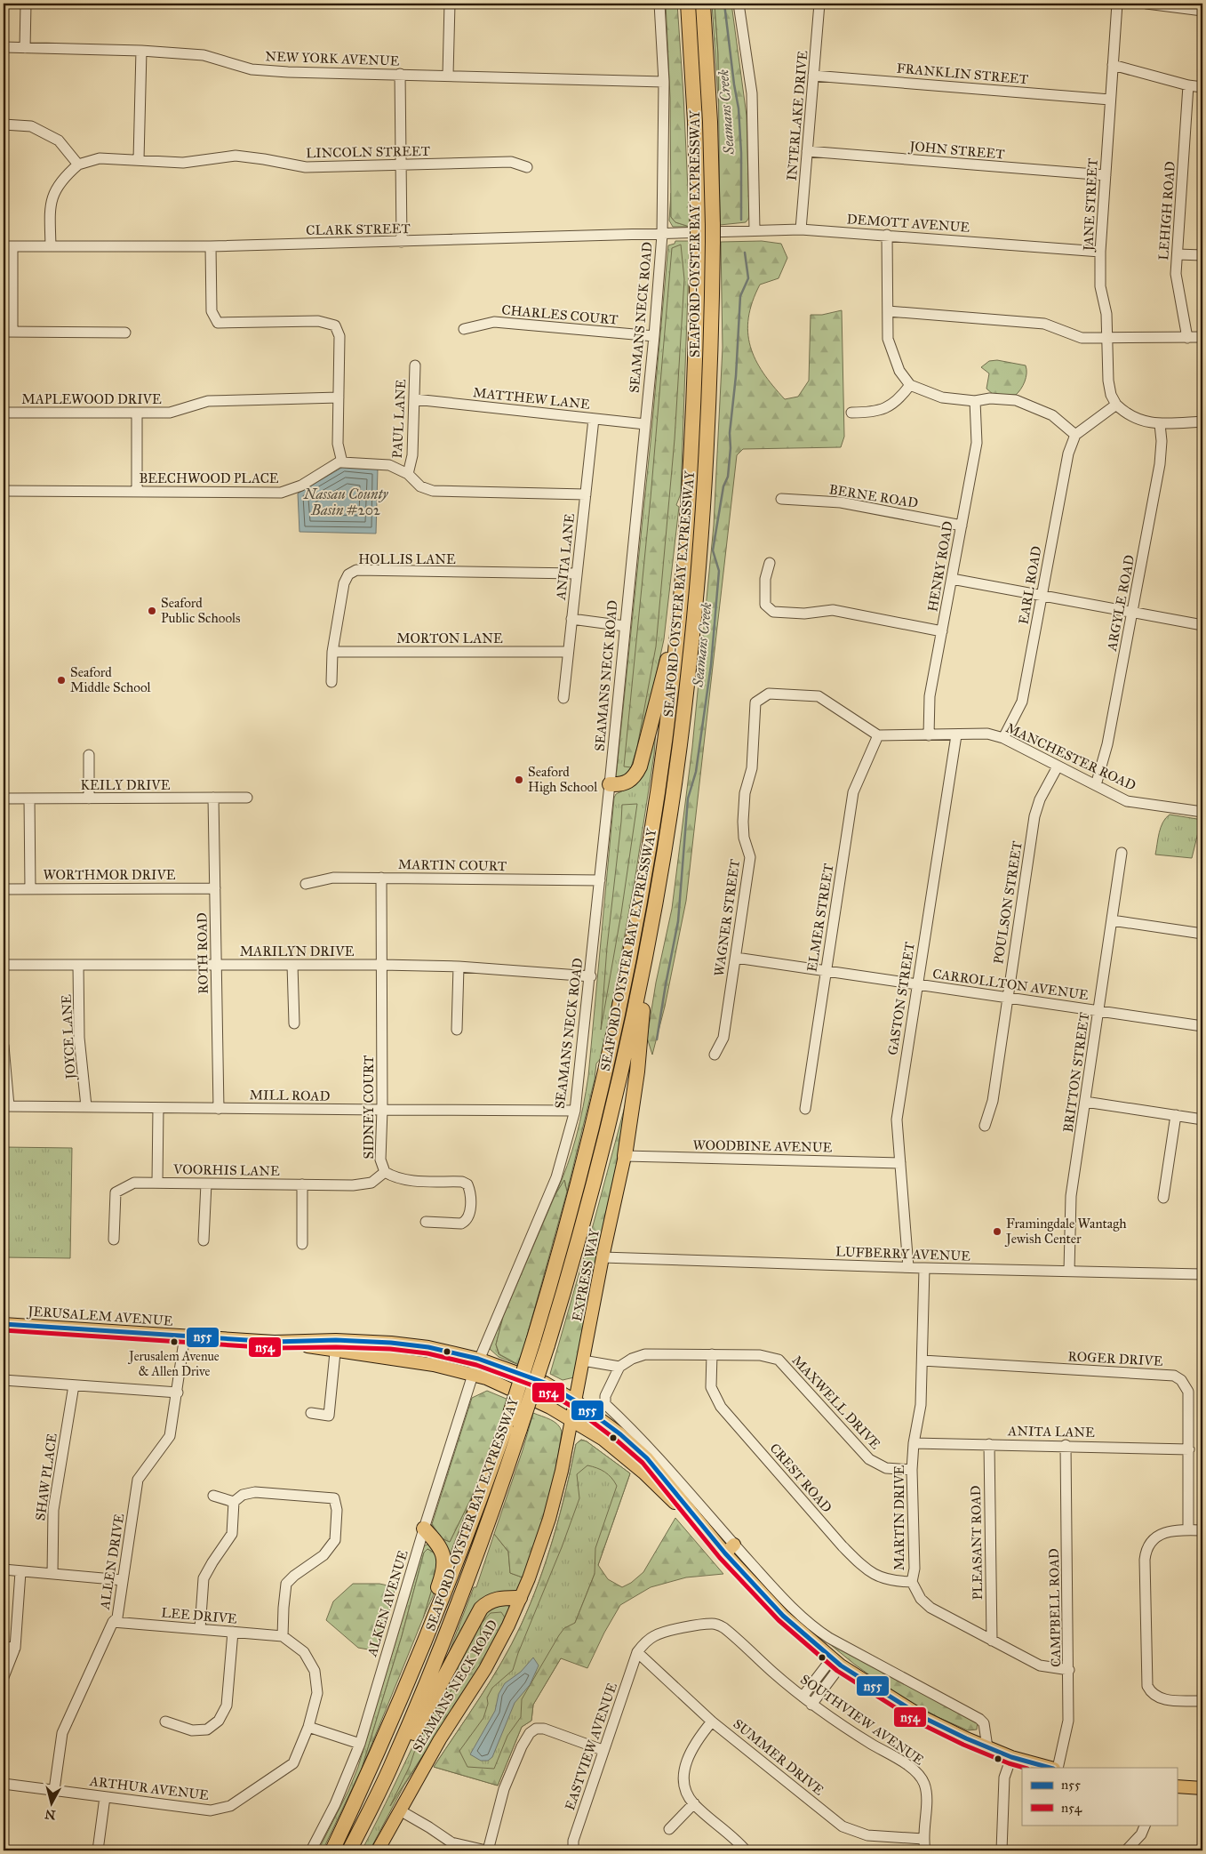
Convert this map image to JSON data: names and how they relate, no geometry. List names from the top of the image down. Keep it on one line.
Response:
{"streets":{"highway":["SEAFORD-OYSTER BAY EXPRESSWAY"],"main road":["SEAMANS NECK ROAD","EXPRESS WAY","JERUSALEM AVENUE"],"street":["NEW YORK AVENUE","FRANKLIN STREET","INTERLAKE DRIVE","JOHN STREET","LINCOLN STREET","JANE STREET","LEHIGH ROAD","DEMOTT AVENUE","CLARK STREET","CHARLES COURT","MATTHEW LANE","MAPLEWOOD DRIVE","PAUL LANE","BEECHWOOD PLACE","BERNE ROAD","ANITA LANE","HOLLIS LANE","HENRY ROAD","EARL ROAD","ARGYLE ROAD","MORTON LANE","MANCHESTER ROAD","KEILY DRIVE","MARTIN COURT","WORTHMOR DRIVE","POULSON STREET","WAGNER STREET","ELMER STREET","MARILYN DRIVE","ROTH ROAD","CARROLLTON AVENUE","GASTON STREET","JOYCE LANE","BRITTON STREET","MILL ROAD","SIDNEY COURT","WOODBINE AVENUE","VOORHIS LANE","LUFBERRY AVENUE","ROGER DRIVE","MAXWELL DRIVE","SHAW PLACE","CREST ROAD","MARTIN DRIVE","PLEASANT ROAD","ALLEN DRIVE","ALKEN AVENUE","CAMPBELL ROAD","LEE DRIVE","SOUTHVIEW AVENUE","EASTVIEW AVENUE","SUMMER DRIVE","ARTHUR AVENUE"]},"crossings":[["NEW YORK AVENUE","SEAMANS NECK ROAD"],["FRANKLIN STREET","INTERLAKE DRIVE"],["FRANKLIN STREET","JANE STREET"],["INTERLAKE DRIVE","JOHN STREET"],["INTERLAKE DRIVE","DEMOTT AVENUE"],["JOHN STREET","JANE STREET"],["LINCOLN STREET","CLARK STREET"],["JANE STREET","DEMOTT AVENUE"],["DEMOTT AVENUE","CLARK STREET"],["DEMOTT AVENUE","SEAFORD-OYSTER BAY EXPRESSWAY"],["CLARK STREET","SEAFORD-OYSTER BAY EXPRESSWAY"],["CLARK STREET","SEAMANS NECK ROAD"],["CHARLES COURT","SEAMANS NECK ROAD"],["SEAMANS NECK ROAD","MATTHEW LANE"],["SEAMANS NECK ROAD","MARTIN COURT"],["SEAMANS NECK ROAD","MARILYN DRIVE"],["SEAMANS NECK ROAD","MILL ROAD"],["SEAMANS NECK ROAD","EXPRESS WAY"],["SEAMANS NECK ROAD","JERUSALEM AVENUE"],["SEAMANS NECK ROAD","ALKEN AVENUE"],["MATTHEW LANE","PAUL LANE"],["MATTHEW LANE","ANITA LANE"],["BERNE ROAD","HENRY ROAD"],["ANITA LANE","HOLLIS LANE"],["ANITA LANE","MORTON LANE"],["ANITA LANE","ROGER DRIVE"],["ANITA LANE","MARTIN DRIVE"],["ANITA LANE","PLEASANT ROAD"],["ANITA LANE","CAMPBELL ROAD"],["HOLLIS LANE","MORTON LANE"],["HENRY ROAD","MANCHESTER ROAD"],["EARL ROAD","MANCHESTER ROAD"],["ARGYLE ROAD","MANCHESTER ROAD"],["MANCHESTER ROAD","POULSON STREET"],["MANCHESTER ROAD","WAGNER STREET"],["MANCHESTER ROAD","ELMER STREET"],["MANCHESTER ROAD","GASTON STREET"],["KEILY DRIVE","ROTH ROAD"],["MARTIN COURT","SIDNEY COURT"],["WORTHMOR DRIVE","ROTH ROAD"],["POULSON STREET","CARROLLTON AVENUE"],["WAGNER STREET","ELMER STREET"],["WAGNER STREET","CARROLLTON AVENUE"],["ELMER STREET","CARROLLTON AVENUE"],["MARILYN DRIVE","ROTH ROAD"],["MARILYN DRIVE","JOYCE LANE"],["MARILYN DRIVE","SIDNEY COURT"],["ROTH ROAD","MILL ROAD"],["CARROLLTON AVENUE","GASTON STREET"],["CARROLLTON AVENUE","BRITTON STREET"],["GASTON STREET","WOODBINE AVENUE"],["GASTON STREET","LUFBERRY AVENUE"],["JOYCE LANE","MILL ROAD"],["BRITTON STREET","LUFBERRY AVENUE"],["MILL ROAD","SIDNEY COURT"],["SIDNEY COURT","VOORHIS LANE"],["WOODBINE AVENUE","EXPRESS WAY"],["LUFBERRY AVENUE","EXPRESS WAY"],["LUFBERRY AVENUE","MARTIN DRIVE"],["EXPRESS WAY","JERUSALEM AVENUE"],["JERUSALEM AVENUE","ALLEN DRIVE"],["JERUSALEM AVENUE","ALKEN AVENUE"],["ROGER DRIVE","MARTIN DRIVE"],["MAXWELL DRIVE","CREST ROAD"],["MAXWELL DRIVE","MARTIN DRIVE"],["CREST ROAD","MARTIN DRIVE"],["MARTIN DRIVE","PLEASANT ROAD"],["MARTIN DRIVE","CAMPBELL ROAD"],["ALLEN DRIVE","LEE DRIVE"],["ALLEN DRIVE","ARTHUR AVENUE"],["LEE DRIVE","ARTHUR AVENUE"],["SOUTHVIEW AVENUE","EASTVIEW AVENUE"],["SOUTHVIEW AVENUE","SUMMER DRIVE"],["EASTVIEW AVENUE","SUMMER DRIVE"]],"water":["Seamans Creek","Nassau County Basin #202"],"places":["Seaford Public Schools","Seaford Middle School","Seaford High School","Framingdale Wantagh Jewish Center","Jerusalem Avenue & Allen Drive"],"lines":["transit line n55","transit line n54"],"legend":["n55","n54"],"north":"bottom"}
